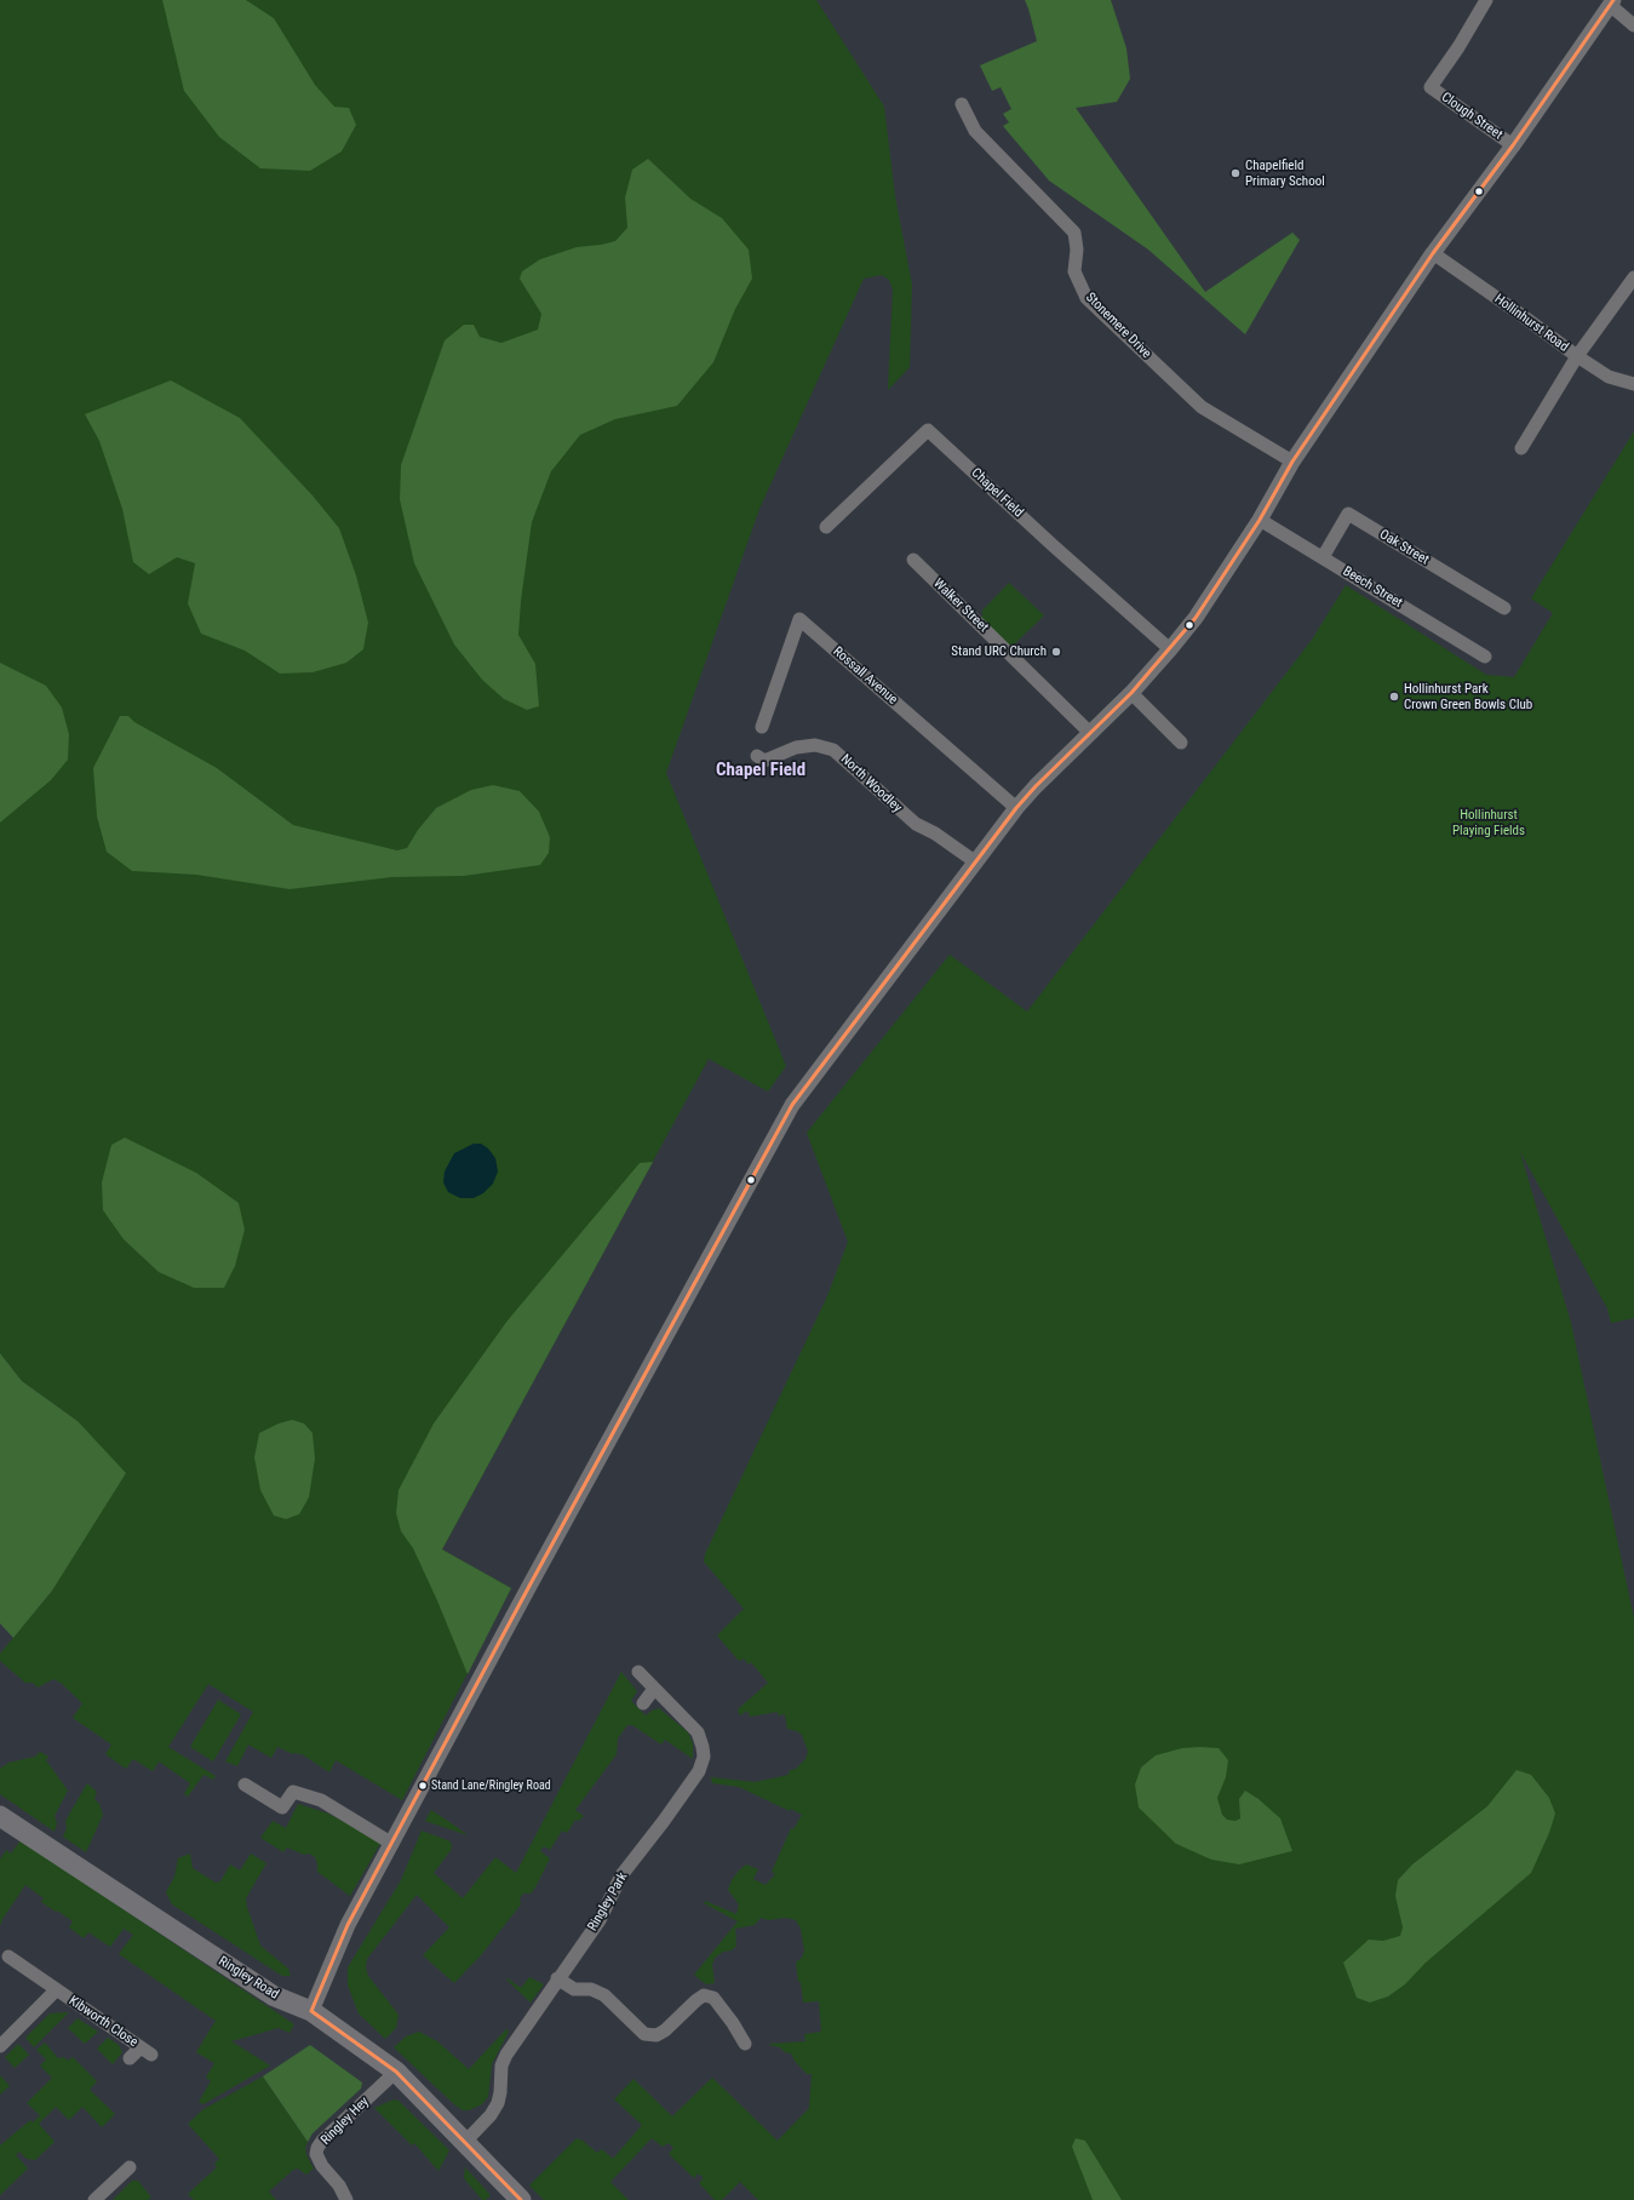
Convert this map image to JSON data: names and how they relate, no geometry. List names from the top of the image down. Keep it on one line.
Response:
{"streets":{"main road":["Ringley Road"],"street":["Clough Street","Hollinhurst Road","Stonemere Drive","Chapel Field","Oak Street","Beech Street","Walker Street","Rossall Avenue","North Woodley","Ringley Park","Kibworth Close","Ringley Hey"]},"crossings":[["Oak Street","Beech Street"],["Ringley Park","Ringley Road"],["Ringley Road","Ringley Hey"]],"districts":["Chapel Field"],"parks":["Hollinhurst Playing Fields"],"places":["Chapelfield Primary School","Stand URC Church","Hollinhurst Park Crown Green Bowls Club","Stand Lane/Ringley Road"]}
